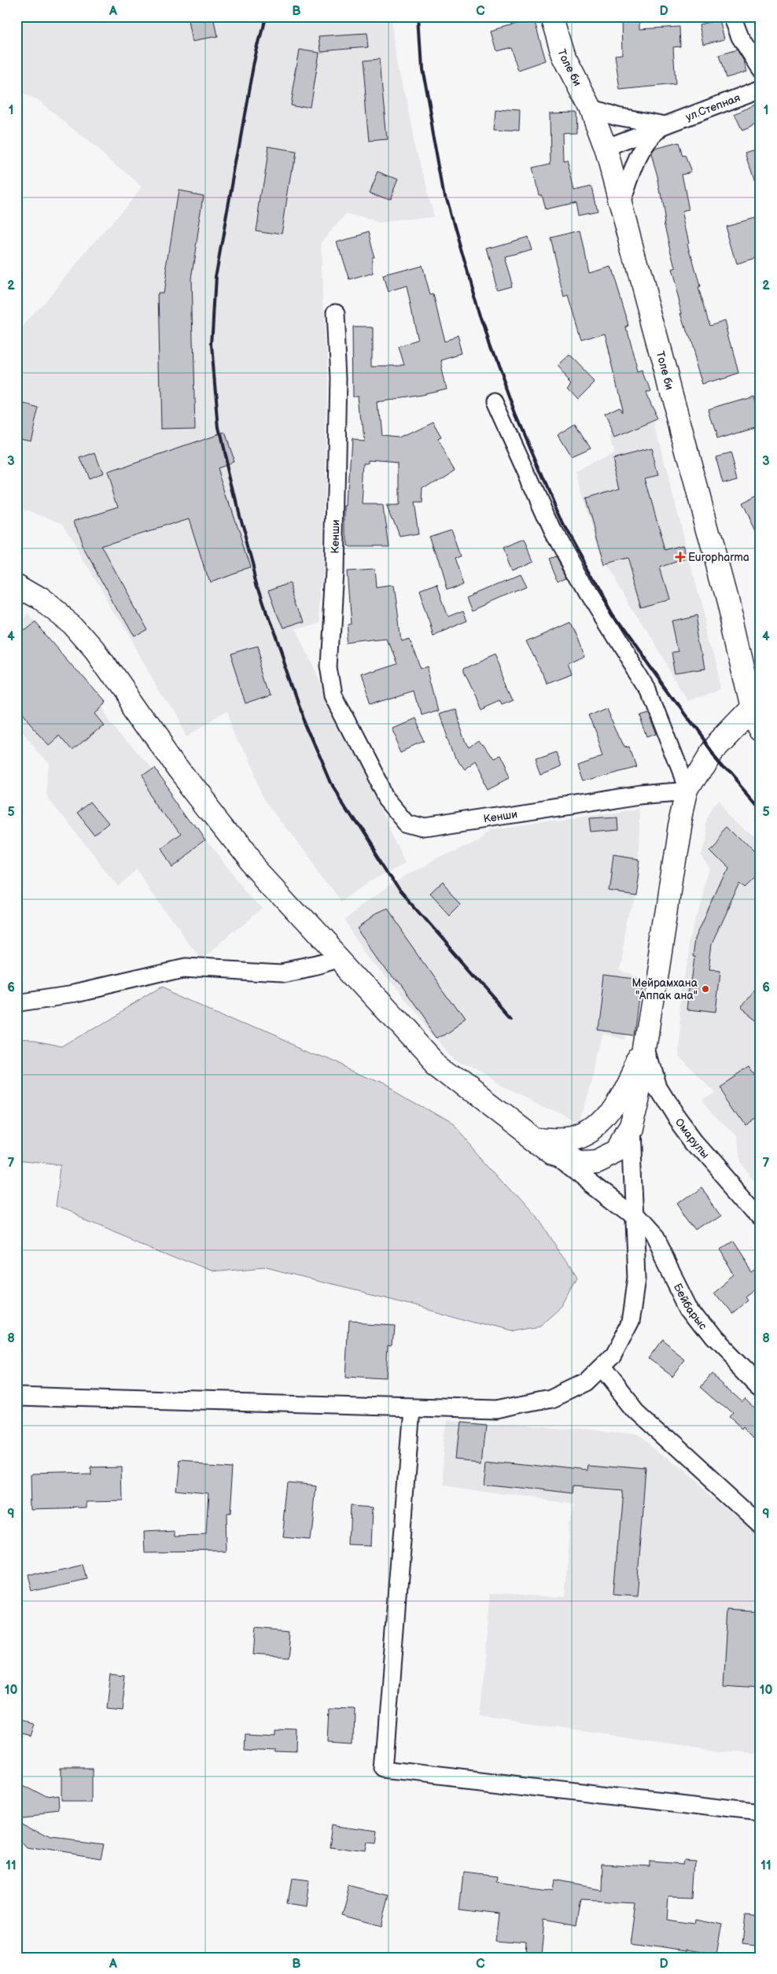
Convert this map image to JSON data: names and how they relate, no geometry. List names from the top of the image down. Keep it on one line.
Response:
{"streets":{"main road":["Толе би"],"street":["ул.Степная","Кенши","Омарулы","Бейбарыс"]},"crossings":[["Толе би","ул.Степная"]],"places":{"health":["Europharma"],"other":["Мейрамхана \"Аппак ана\""]},"grid":{"columns":["A","B","C","D"],"rows":["1","2","3","4","5","6","7","8","9","10","11"]}}
